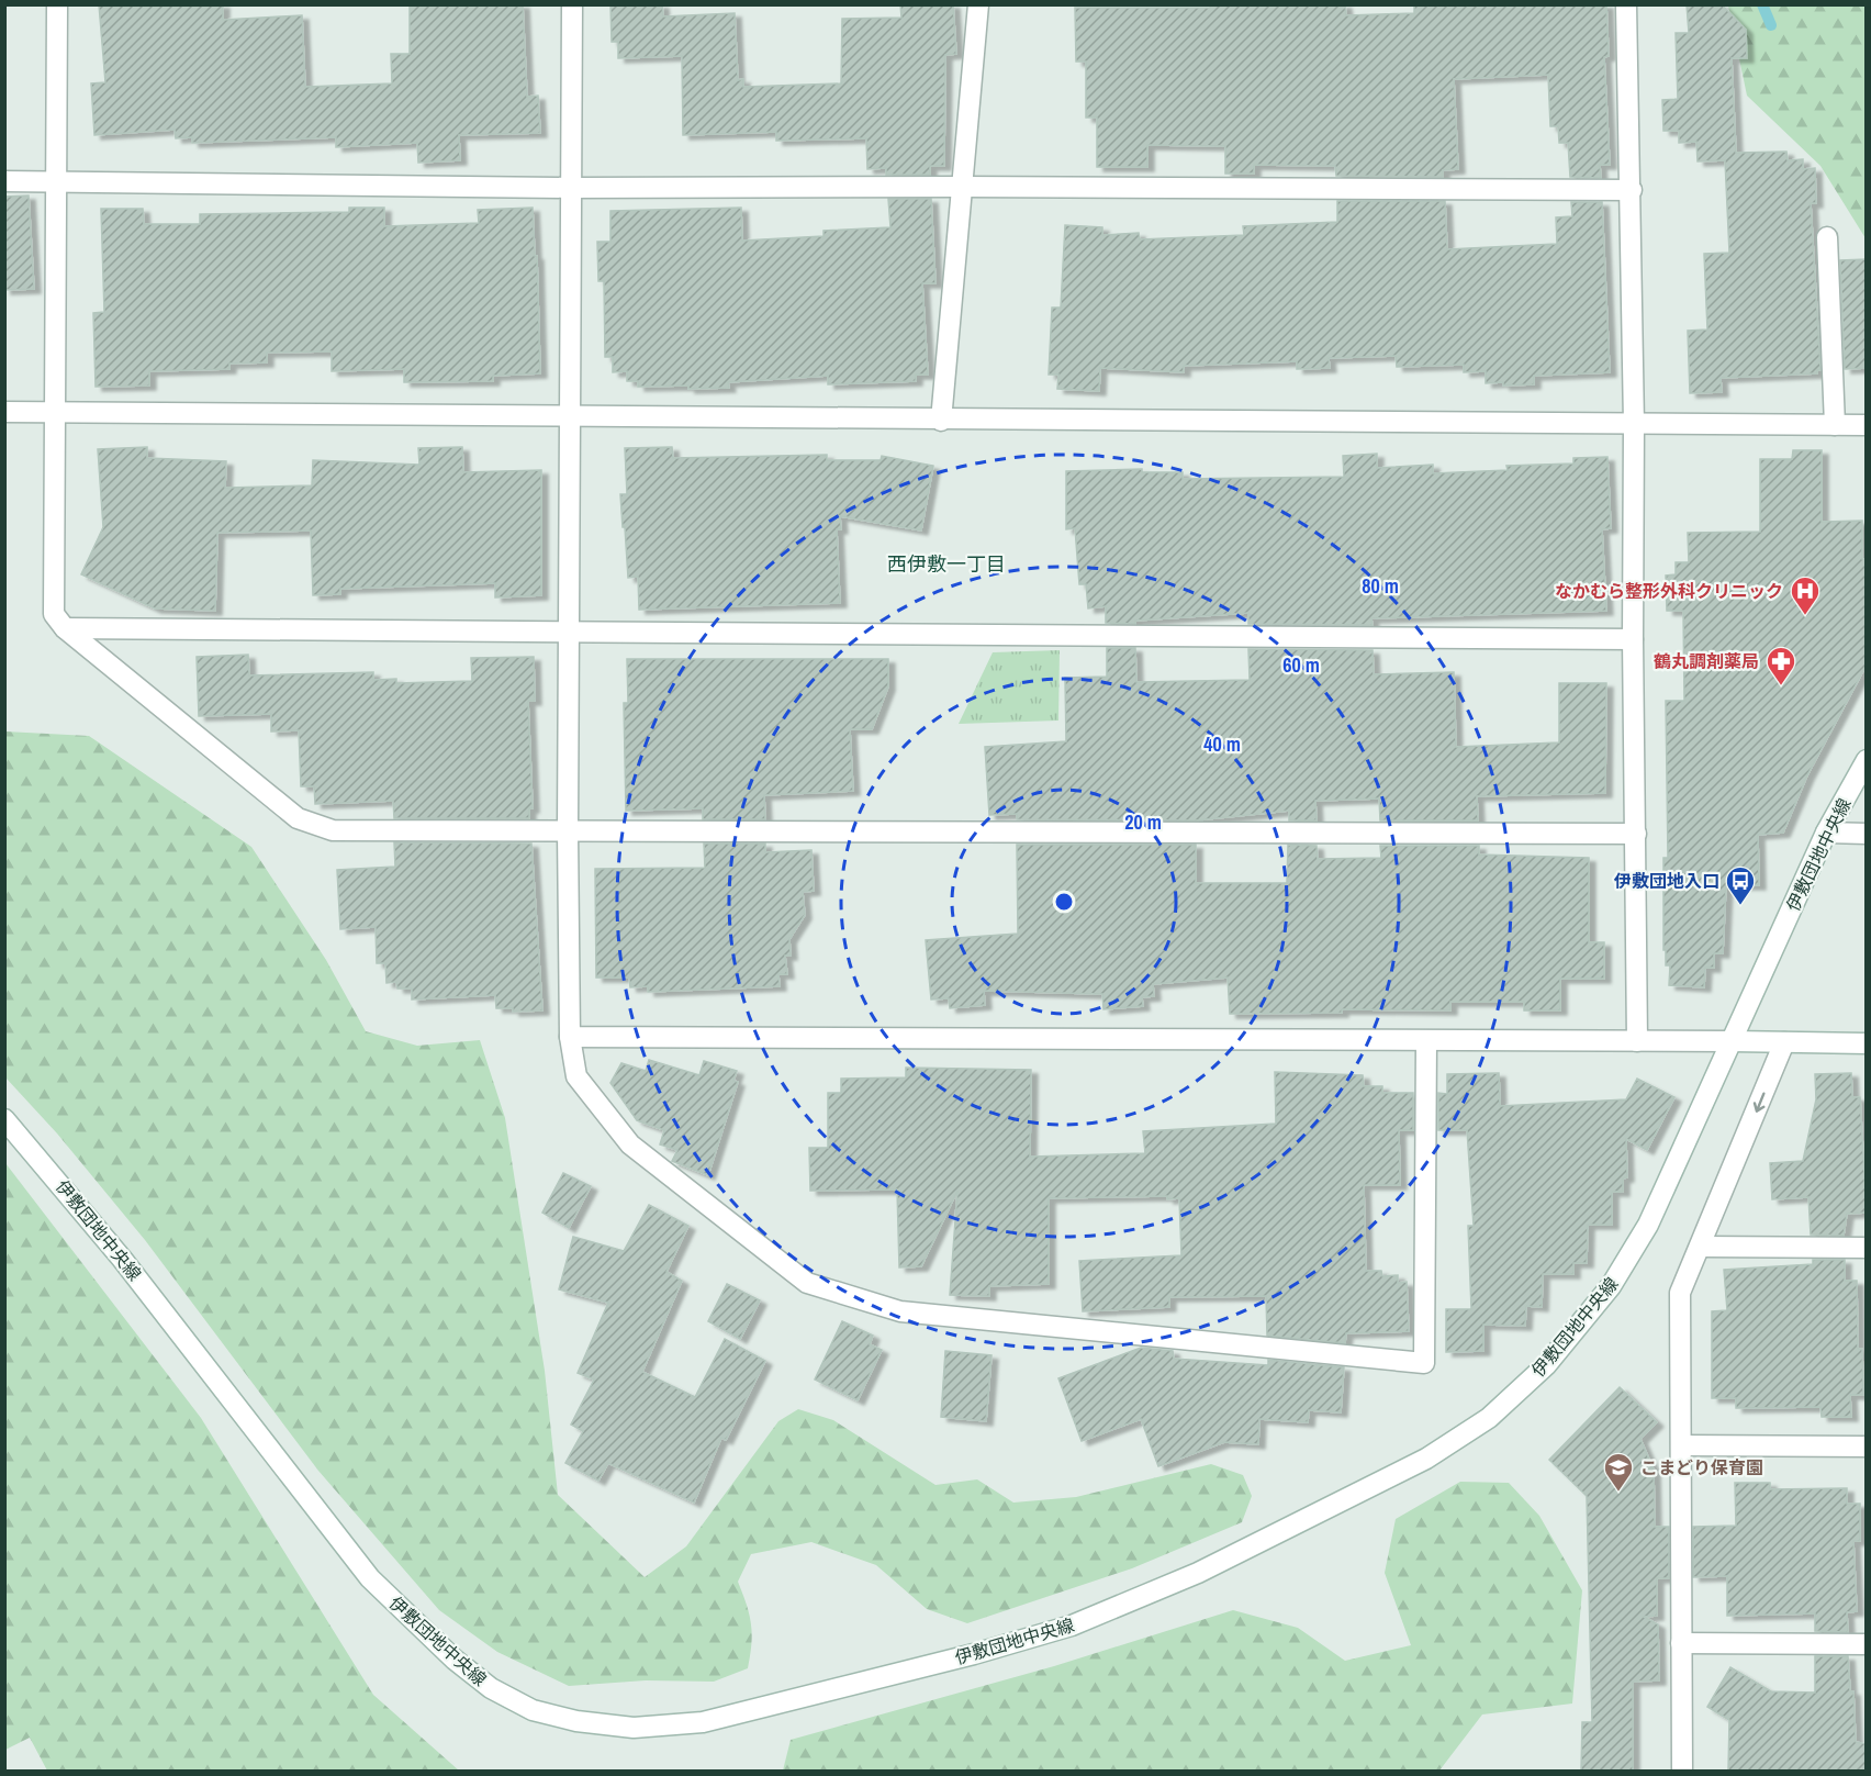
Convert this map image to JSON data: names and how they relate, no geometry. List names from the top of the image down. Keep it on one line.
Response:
{"streets":{"street":["伊敷団地中央線"]},"districts":["西伊敷一丁目"],"places":{"hospital":["なかむら整形外科クリニック"],"pharmacy":["鶴丸調剤薬局"],"bus stop":["伊敷団地入口"],"school or university":["こまどり保育園"]},"rings":["80 m","60 m","40 m","20 m"]}
